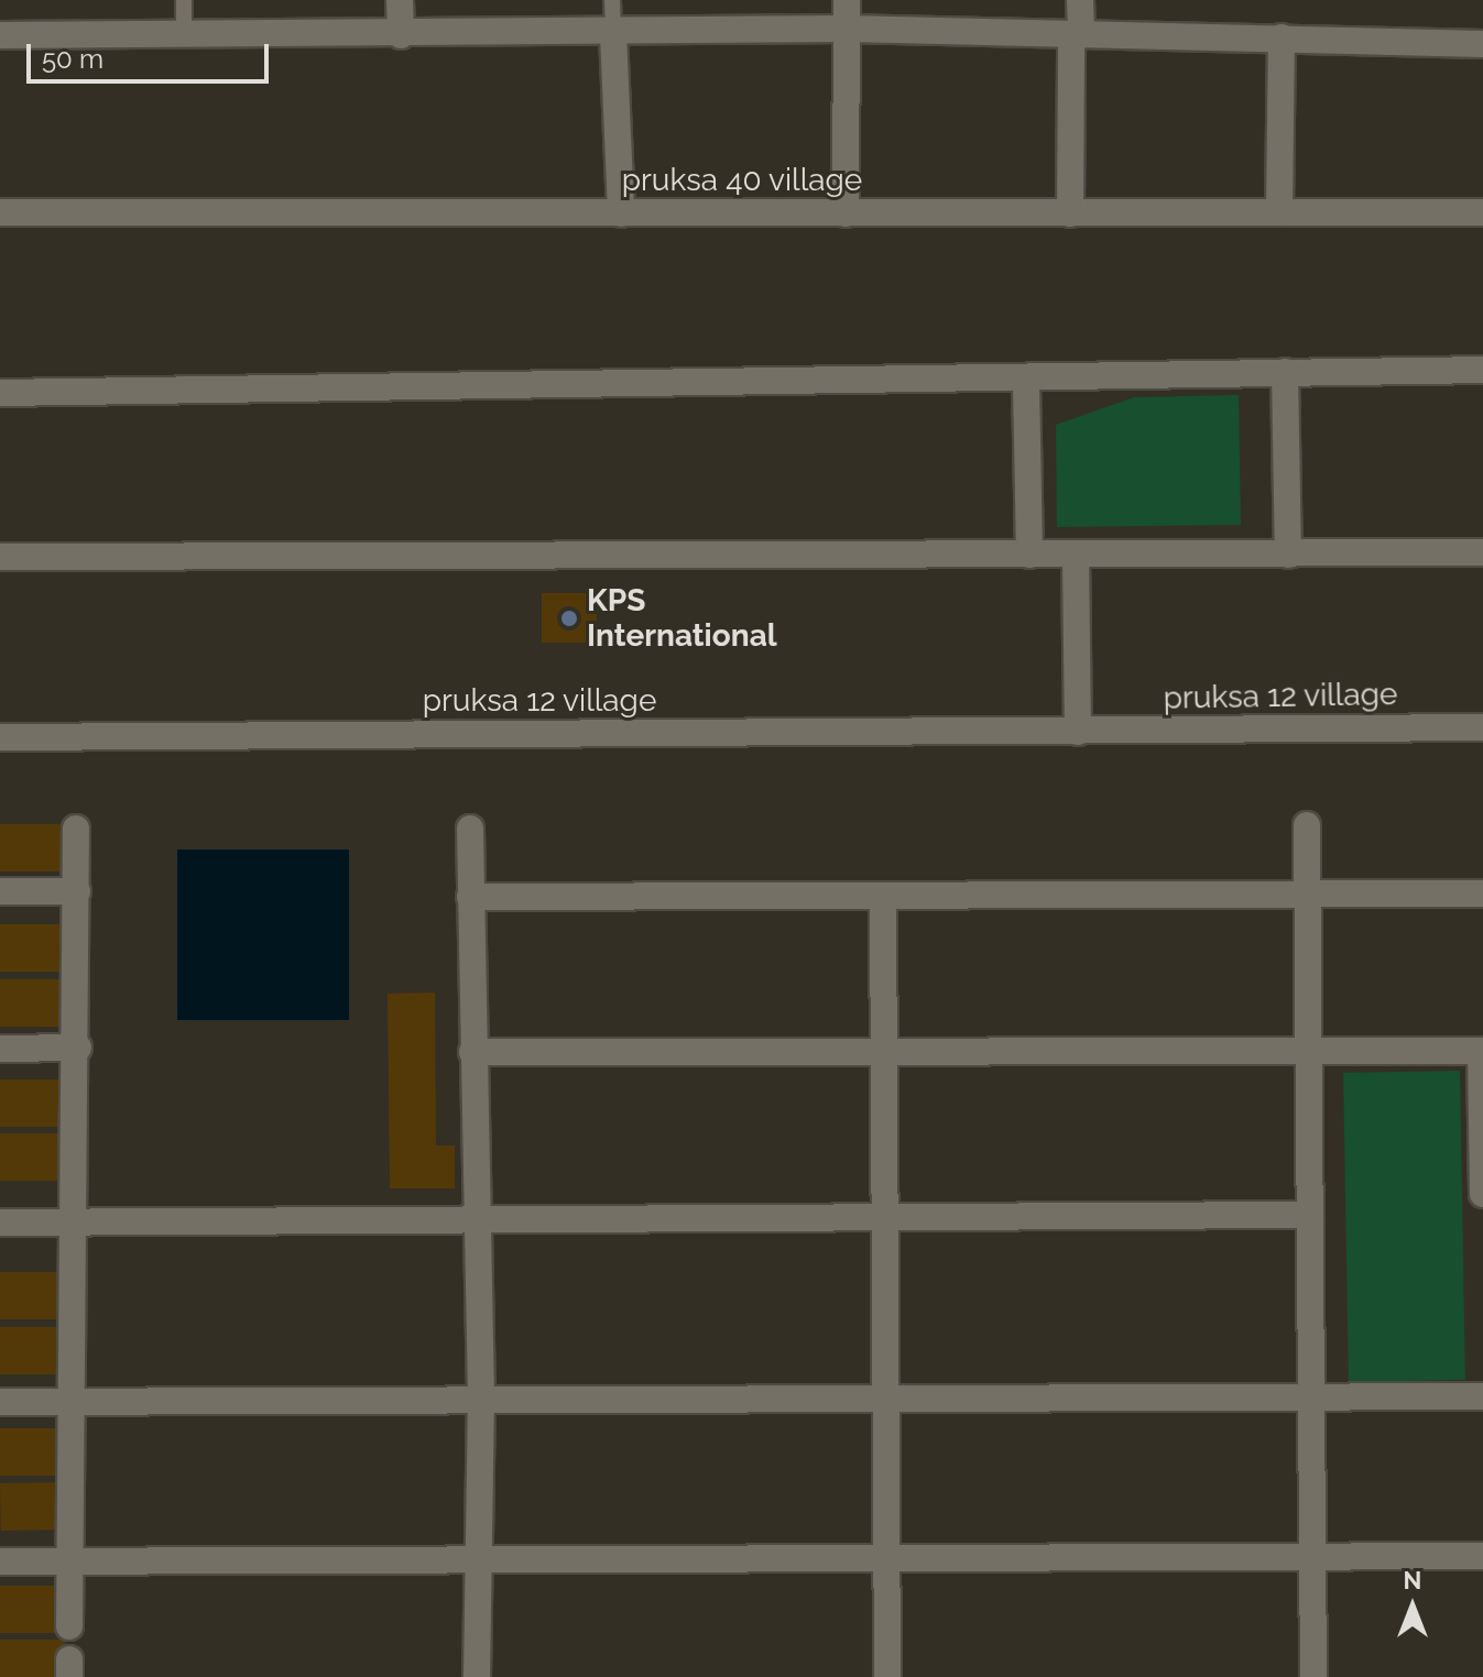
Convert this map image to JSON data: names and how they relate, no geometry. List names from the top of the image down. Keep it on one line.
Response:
{"streets":{"street":["pruksa 40 village","pruksa 12 village"]},"places":["KPS International"],"scale_bar":"50 m","north":"top"}
